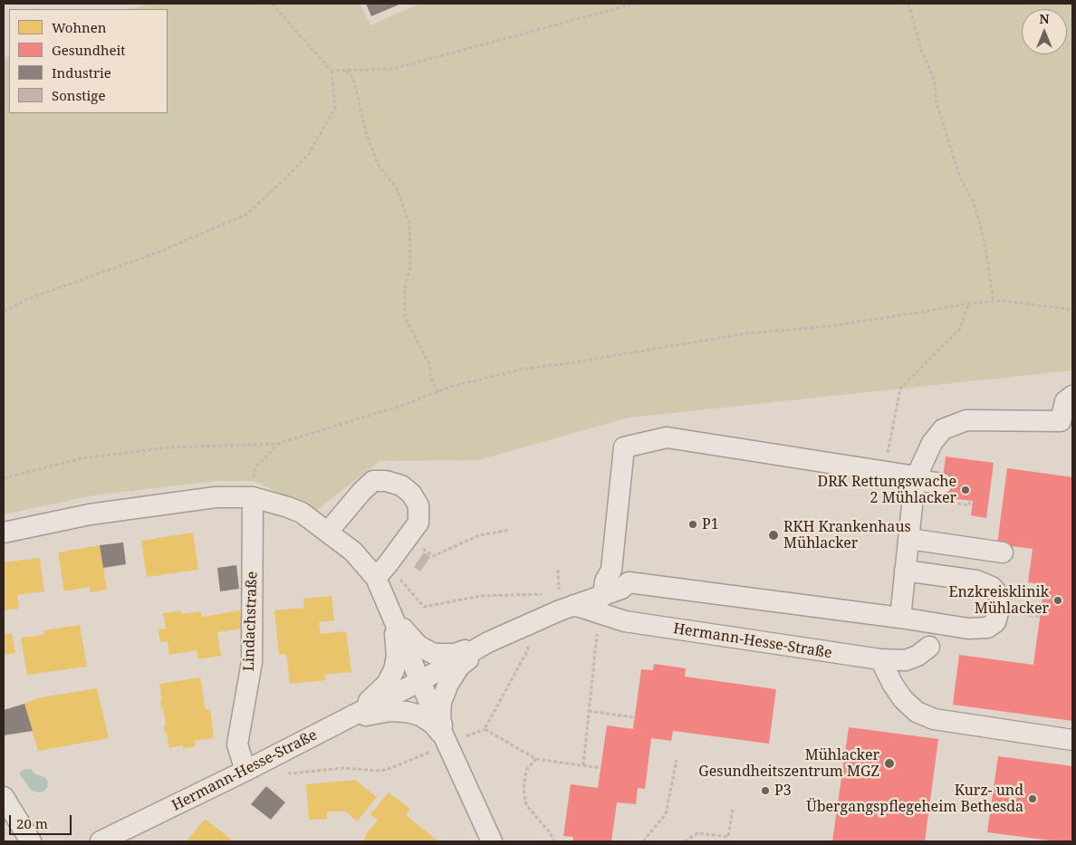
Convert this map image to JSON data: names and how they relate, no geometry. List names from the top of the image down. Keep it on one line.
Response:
{"streets":{"street":["Lindachstraße","Hermann-Hesse-Straße"]},"crossings":[["Lindachstraße","Hermann-Hesse-Straße"]],"places":["DRK Rettungswache 2 Mühlacker","P1","RKH Krankenhaus Mühlacker","Enzkreisklinik Mühlacker","Mühlacker Gesundheitszentrum MGZ","P3","Kurz- und Übergangspflegeheim Bethesda"],"legend":["Wohnen","Gesundheit","Industrie","Sonstige"],"scale_bar":"20 m","north":"top"}
